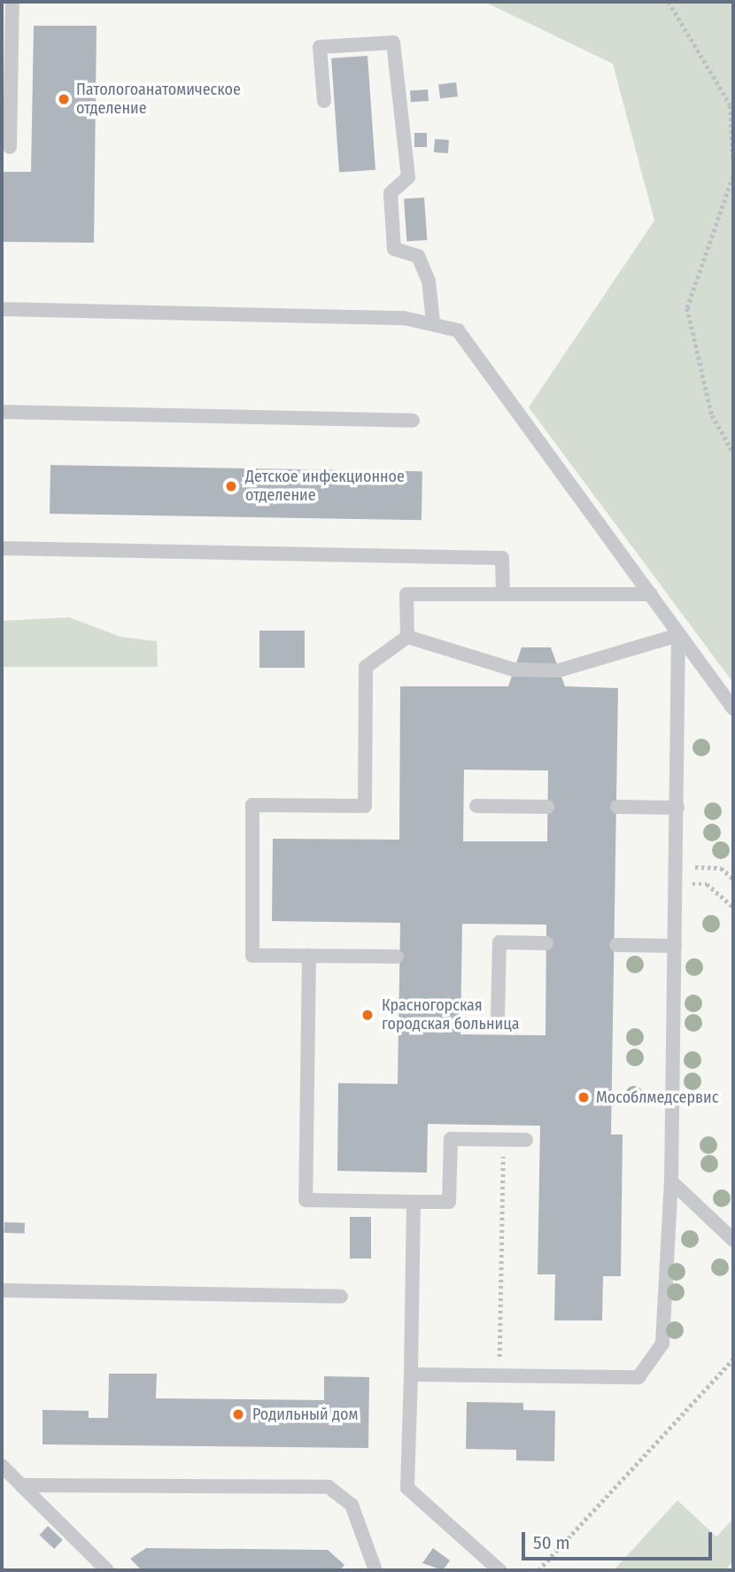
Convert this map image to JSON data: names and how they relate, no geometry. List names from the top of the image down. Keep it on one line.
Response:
{"places":["Патологоанатомическое отделение","Детское инфекционное отделение","Красногорская городская больница","Мособлмедсервис","Родильный дом"],"scale_bar":"50 m"}
